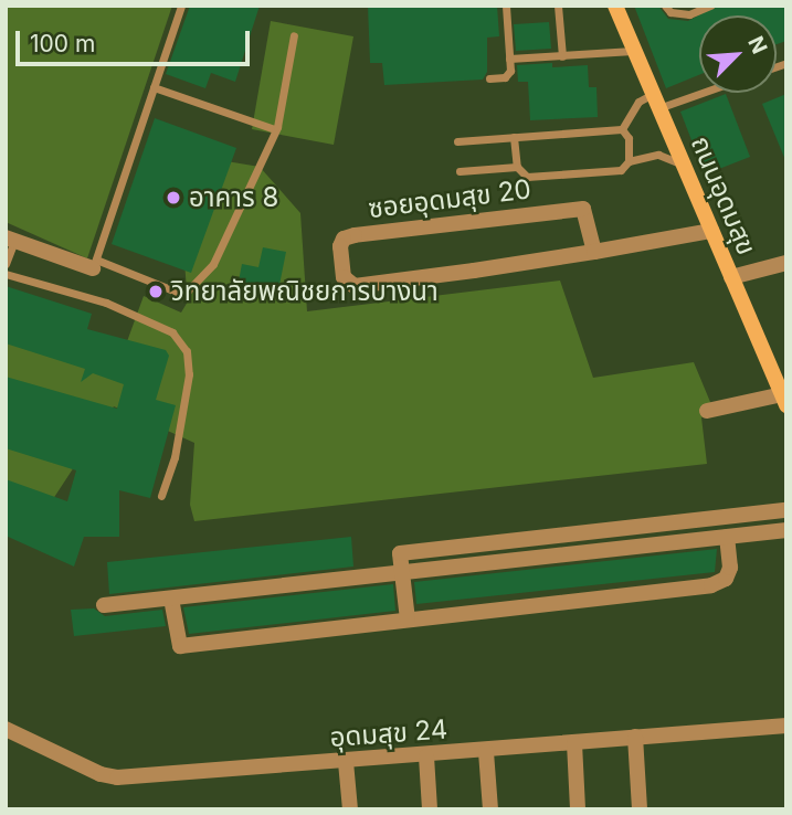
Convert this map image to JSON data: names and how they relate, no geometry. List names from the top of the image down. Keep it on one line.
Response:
{"streets":{"main road":["ถนนอุดมสุข"],"street":["ซอยอุดมสุข 20","อุดมสุข 24"]},"crossings":[["ถนนอุดมสุข","ซอยอุดมสุข 20"]],"places":["อาคาร 8","วิทยาลัยพณิชยการบางนา"],"scale_bar":"100 m","north":"top right"}
